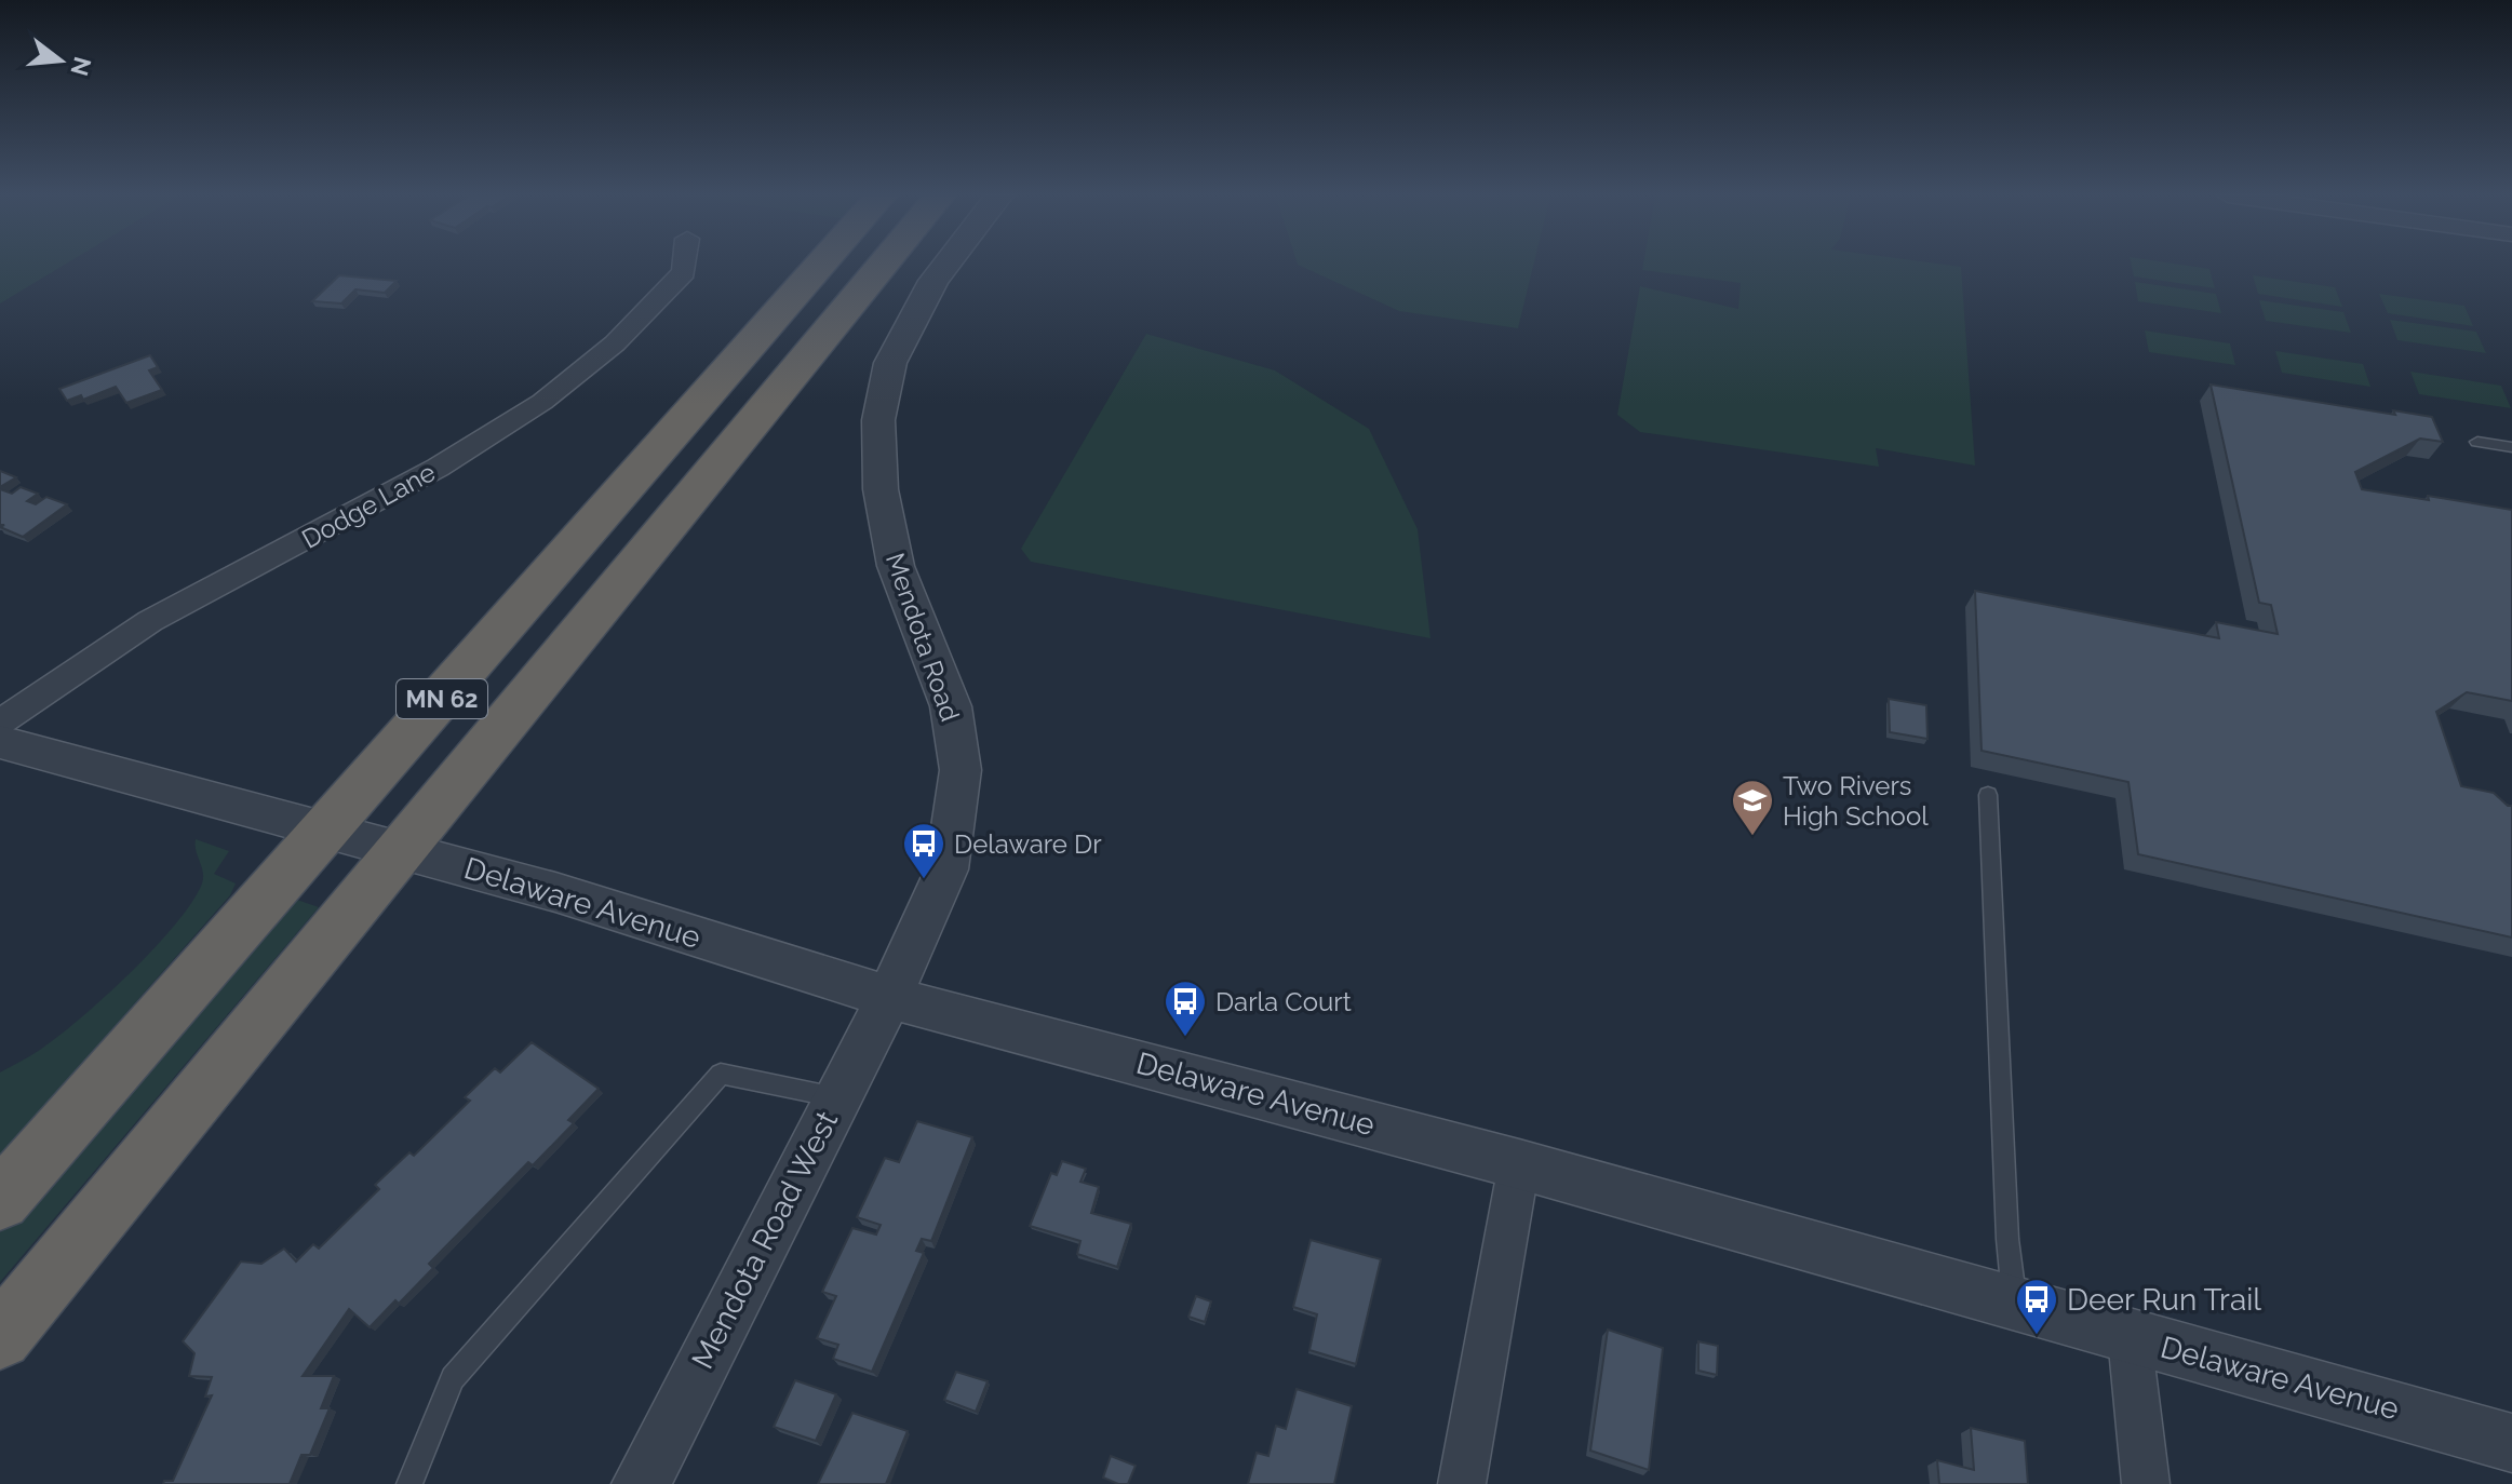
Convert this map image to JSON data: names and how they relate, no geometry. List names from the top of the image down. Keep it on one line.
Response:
{"streets":{"highway":["MN 62"],"street":["Dodge Lane","Mendota Road","Delaware Avenue","Mendota Road West"]},"crossings":[["Mendota Road","Delaware Avenue"],["Mendota Road","Mendota Road West"],["MN 62","Delaware Avenue"],["Delaware Avenue","Mendota Road West"]],"places":{"school or university":["Two Rivers High School"],"bus stop":["Delaware Dr","Darla Court","Deer Run Trail"]},"north":"right"}
